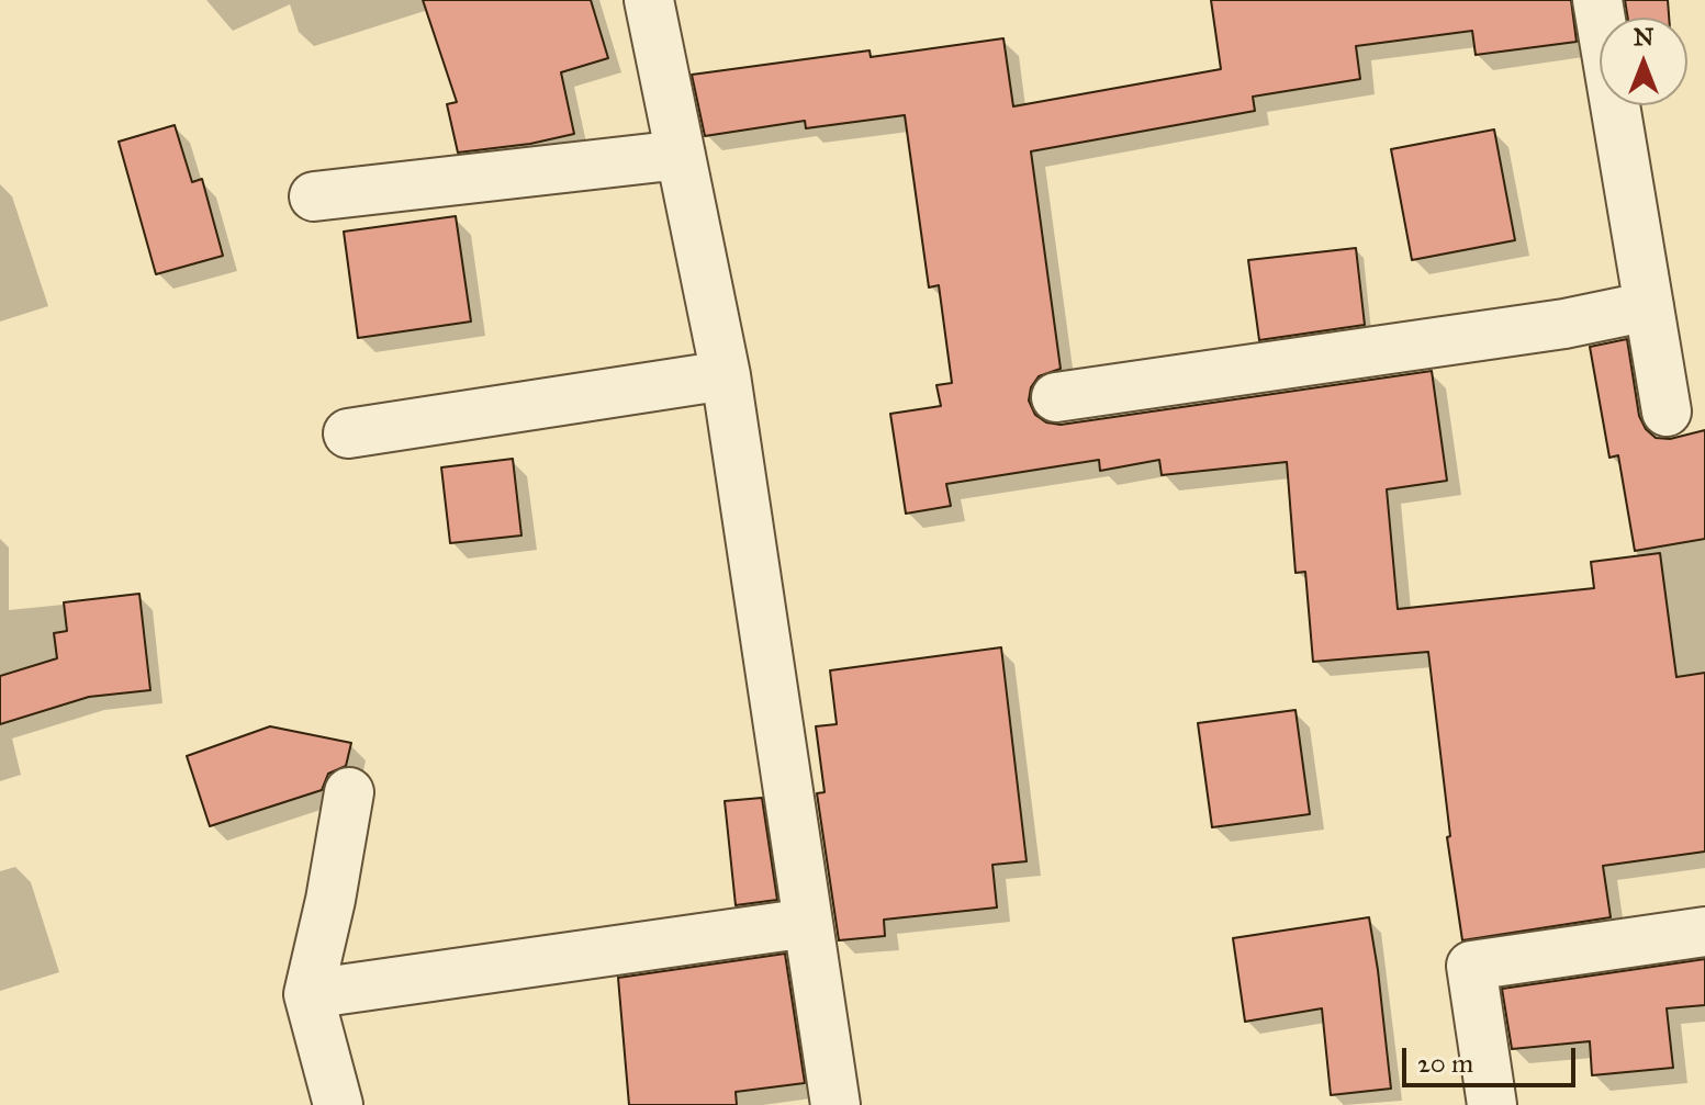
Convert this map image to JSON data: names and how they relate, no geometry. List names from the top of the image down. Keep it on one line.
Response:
{"scale_bar":"20 m","north":"top"}
